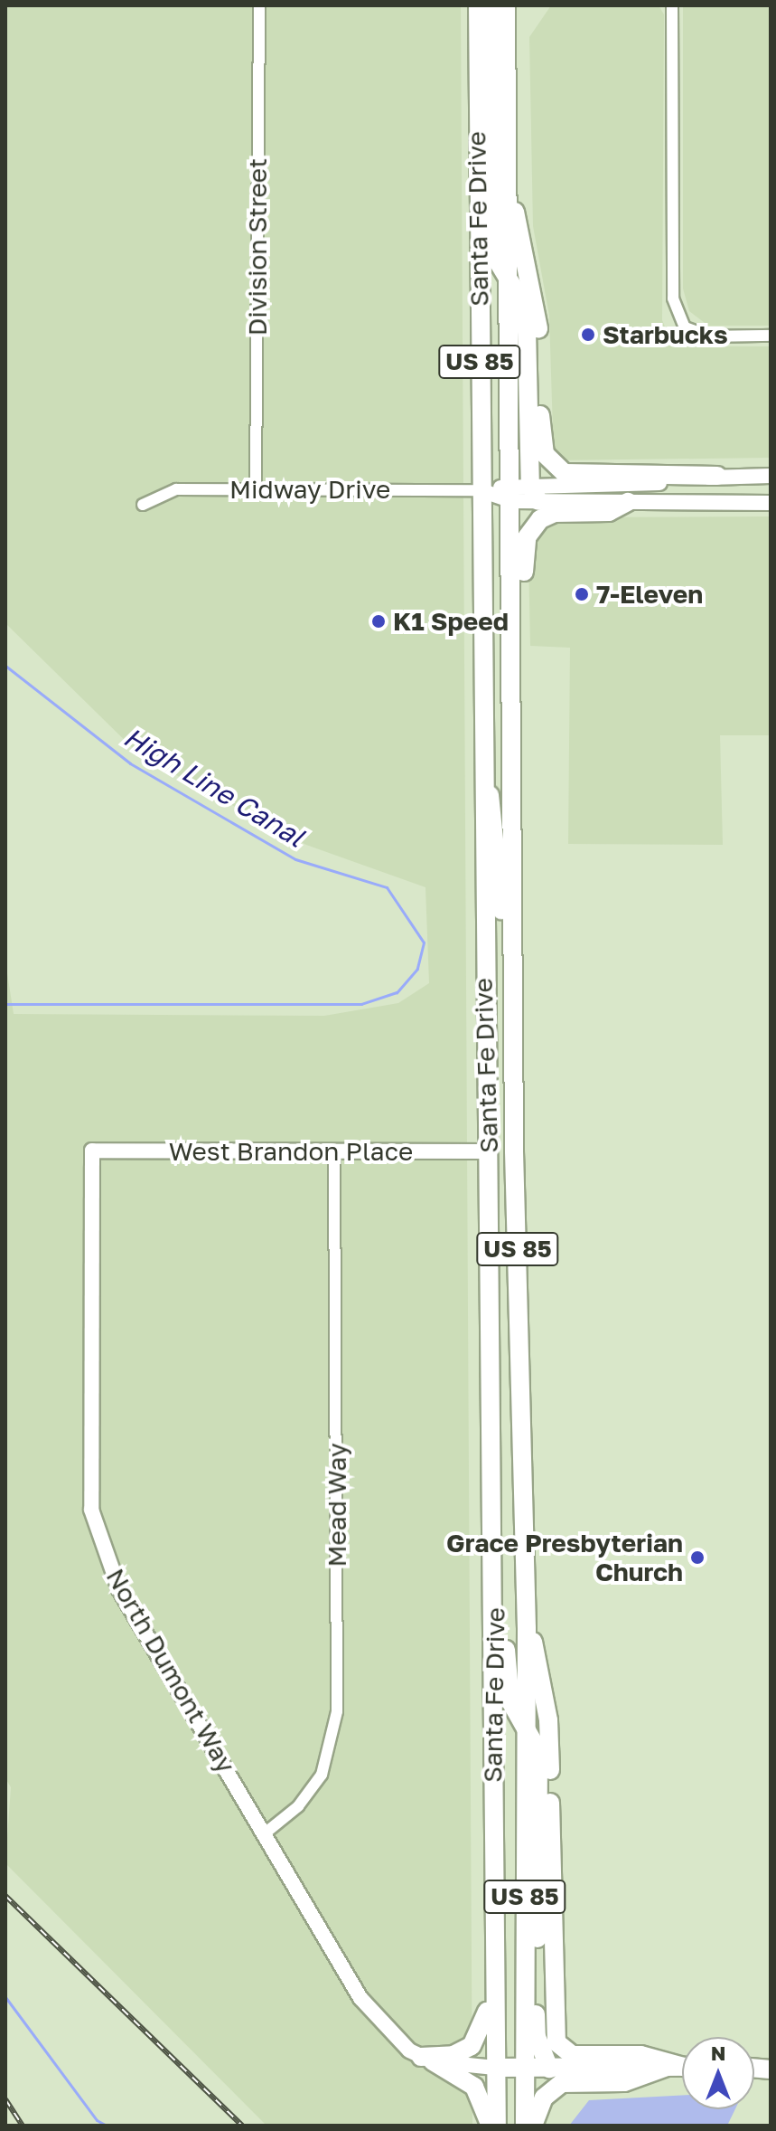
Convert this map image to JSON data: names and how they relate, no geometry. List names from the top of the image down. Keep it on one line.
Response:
{"streets":{"main road":["Santa Fe Drive","US 85"],"street":["Division Street","Midway Drive","West Brandon Place","Mead Way","North Dumont Way"]},"crossings":[["Santa Fe Drive","Midway Drive"],["Santa Fe Drive","West Brandon Place"],["Division Street","Midway Drive"],["West Brandon Place","Mead Way"],["West Brandon Place","North Dumont Way"],["Mead Way","North Dumont Way"]],"water":["High Line Canal"],"places":["Starbucks","7-Eleven","K1 Speed","Grace Presbyterian Church"],"north":"top"}
